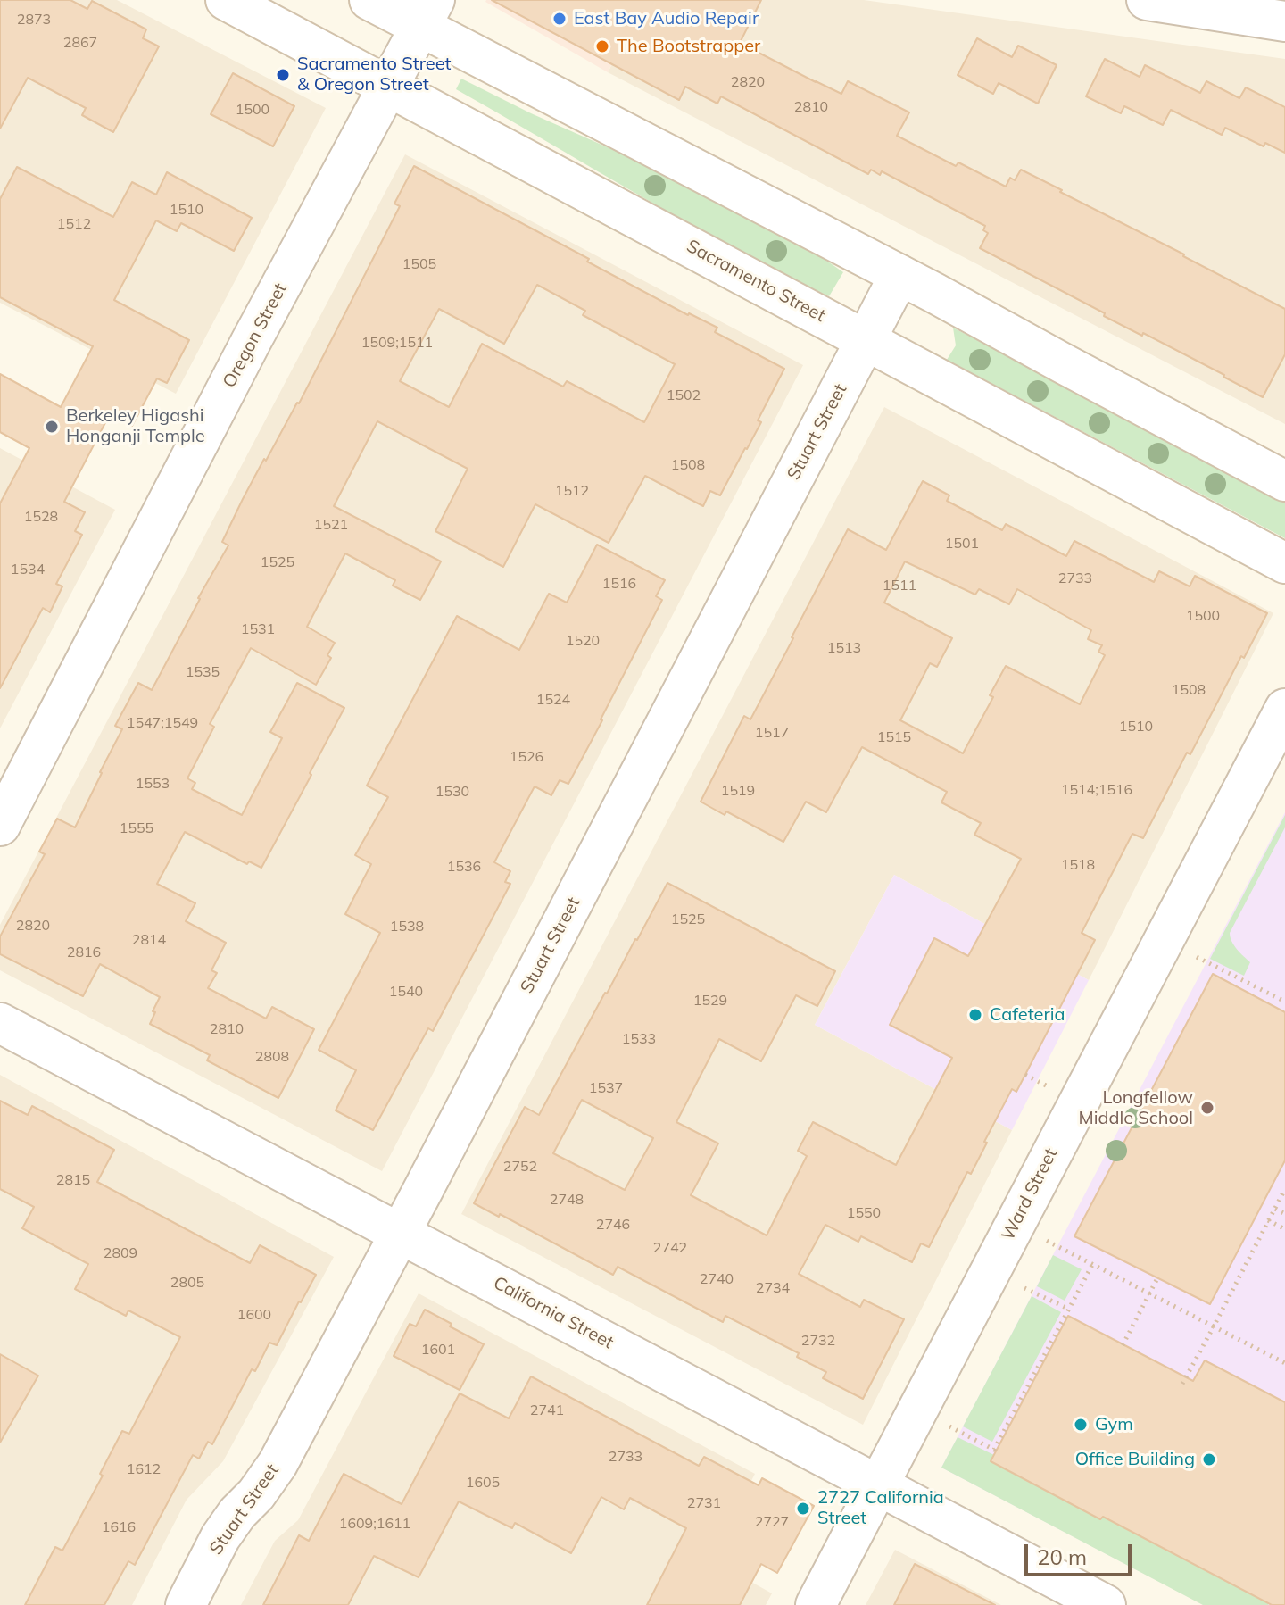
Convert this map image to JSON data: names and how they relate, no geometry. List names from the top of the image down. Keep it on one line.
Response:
{"streets":{"street":["Sacramento Street","Oregon Street","Stuart Street","Ward Street","California Street"]},"crossings":[["Sacramento Street","Oregon Street"],["Sacramento Street","Stuart Street"],["Stuart Street","California Street"],["Ward Street","California Street"]],"places":["East Bay Audio Repair","The Bootstrapper","Sacramento Street & Oregon Street","Berkeley Higashi Honganji Temple","Cafeteria","Longfellow Middle School","Gym","Office Building","2727 California Street"],"house_numbers":["2873","2867","2820","2810","1500","1510","1512","1505","1509;1511","1502","1508","1512","1528","1521","1501","1525","1534","2733","1516","1511","1500","1531","1520","1513","1535","1508","1524","1547;1549","1510","1517","1515","1526","1553","1514;1516","1519","1530","1555","1518","1536","1525","2820","1538","2814","2816","1540","1529","2810","1533","2808","1537","2752","2815","2748","1550","2746","2742","2809","2740","2805","2734","1600","2732","1601","2741","2733","1612","1605","2731","2727","1609;1611","1616"],"scale_bar":"20 m"}
